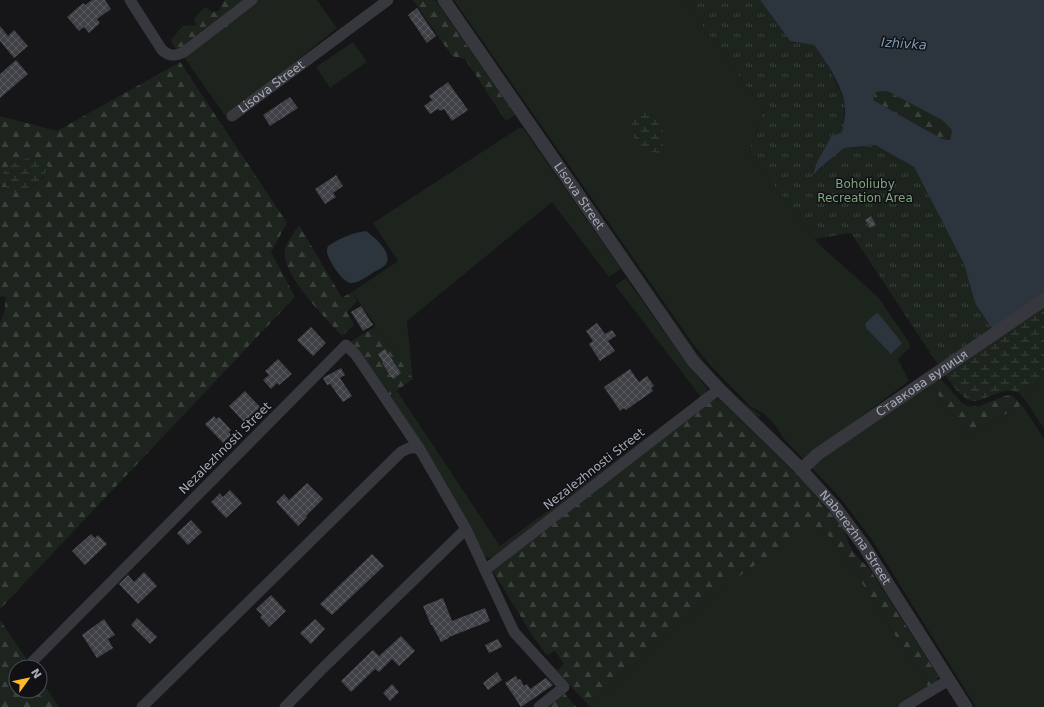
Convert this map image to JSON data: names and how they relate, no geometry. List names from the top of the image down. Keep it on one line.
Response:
{"streets":{"street":["Lisova Street","Ставкова вулиця","Nezalezhnosti Street","Naberezhna Street"]},"crossings":[["Lisova Street","Nezalezhnosti Street"],["Lisova Street","Naberezhna Street"],["Ставкова вулиця","Naberezhna Street"],["Nezalezhnosti Street","Naberezhna Street"]],"water":["Izhivka"],"parks":["Boholiuby Recreation Area"],"north":"top right"}
